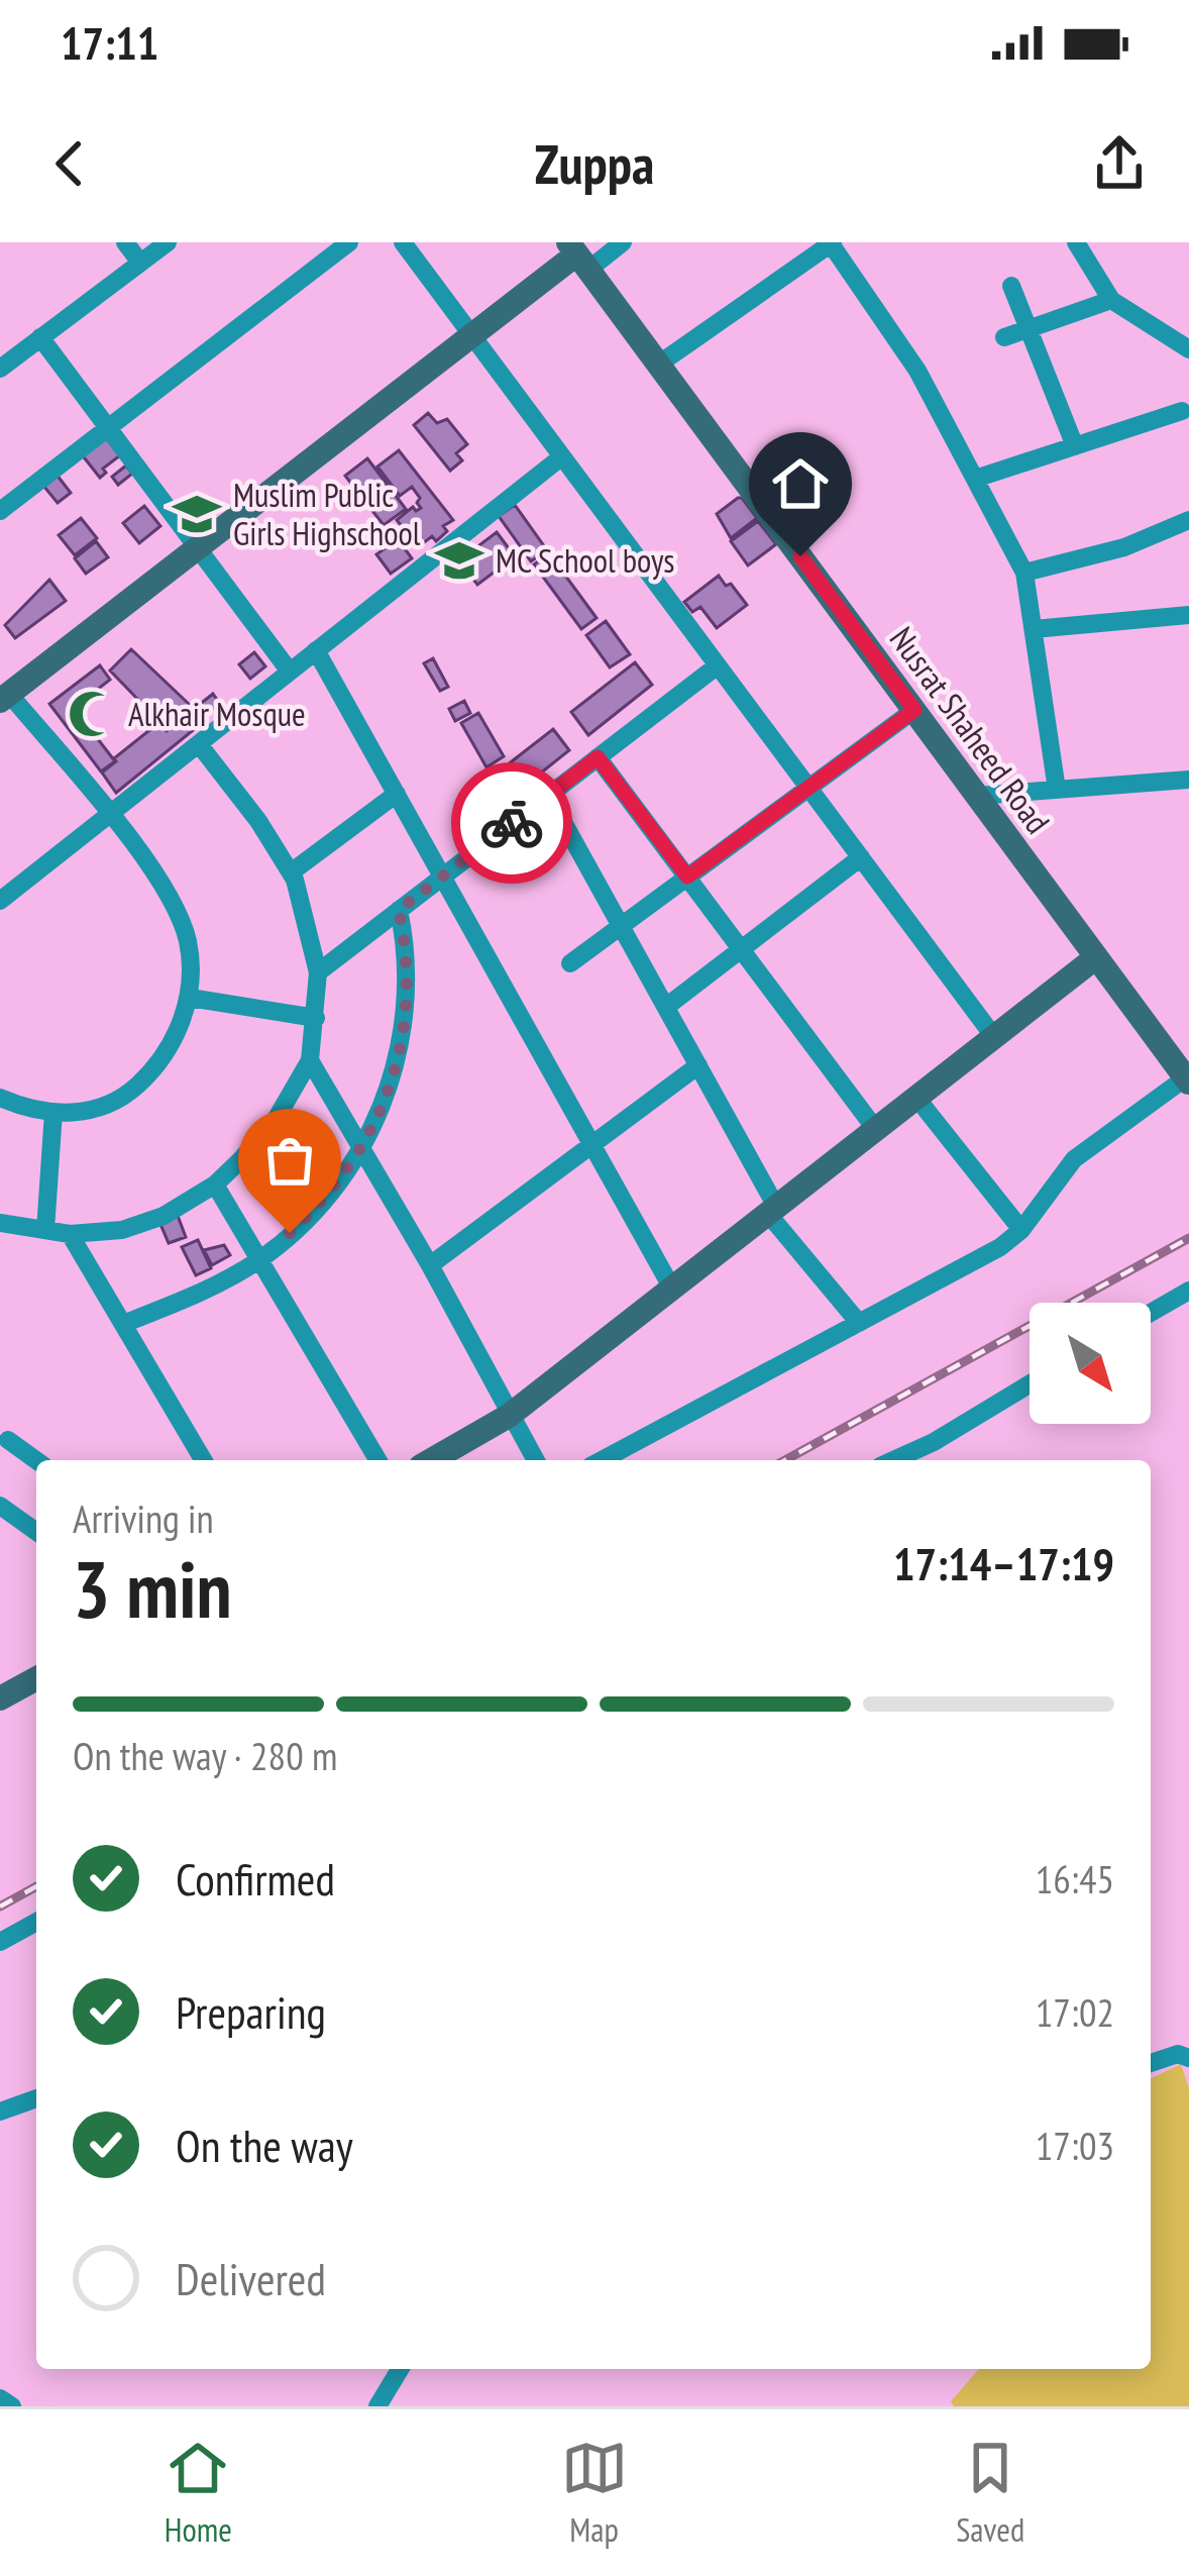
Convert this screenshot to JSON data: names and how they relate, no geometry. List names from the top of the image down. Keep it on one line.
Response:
{"streets":{"street":["Nusrat Shaheed Road"]},"places":{"school or university":["Muslim Public Girls Highschool","MC School boys"],"mosque":["Alkhair Mosque"]},"north":"bottom right","page":{"status":"17:11","header":"Zuppa","heading":["3 min","Arriving in","17:14–17:19"],"bar":"On the way · 280 m","list":[["Confirmed","16:45"],["Preparing","17:02"],["On the way","17:03"],"Delivered"],"tabs":["Home","Map","Saved"]}}
